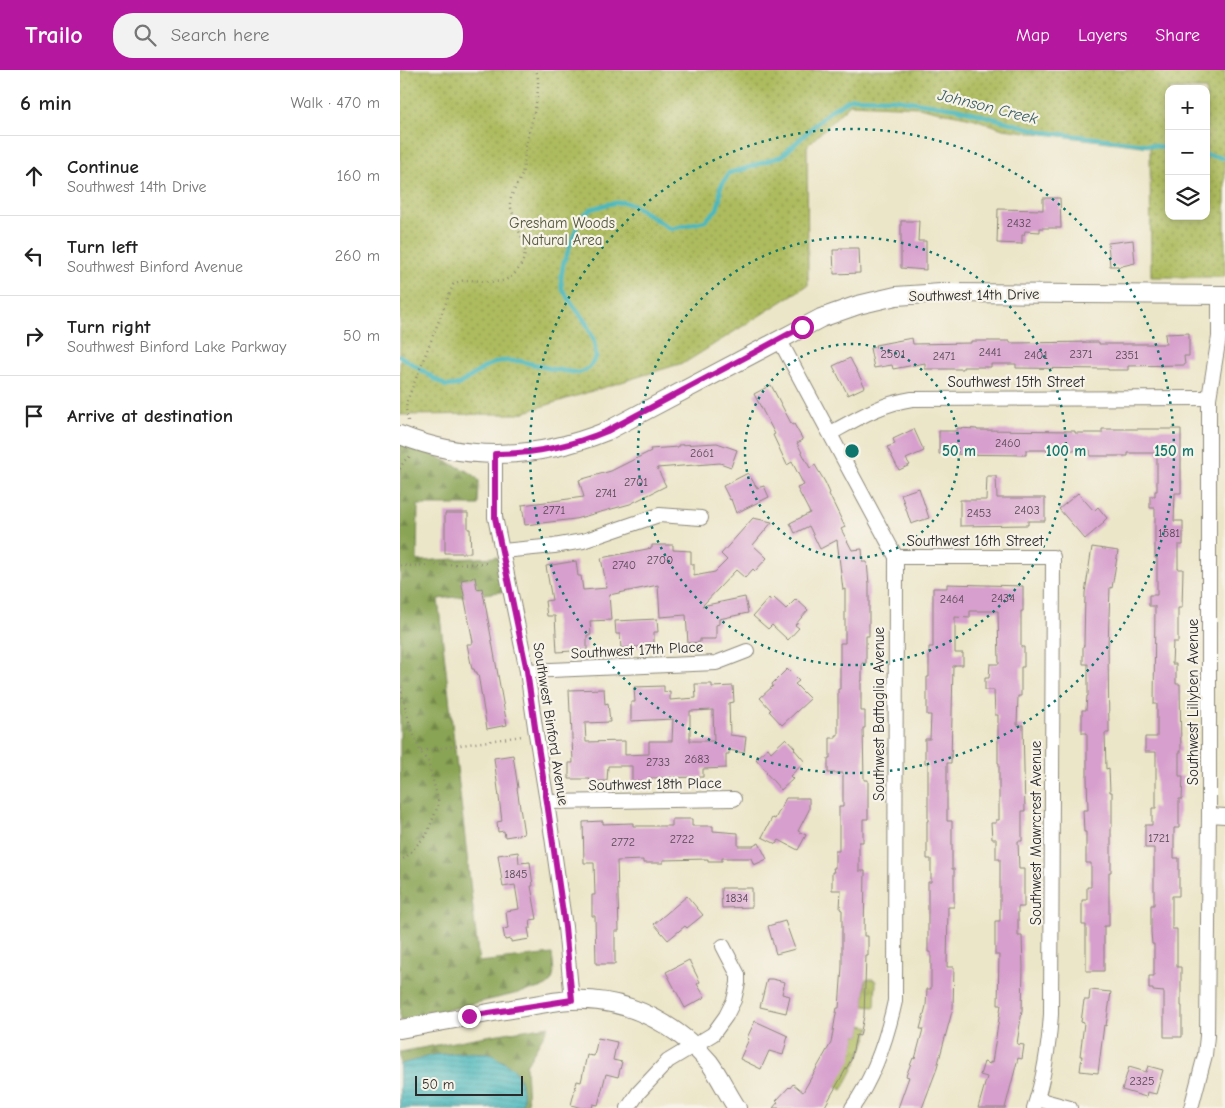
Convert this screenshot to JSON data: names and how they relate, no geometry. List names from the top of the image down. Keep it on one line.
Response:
{"streets":{"street":["Southwest 14th Drive","Southwest 15th Street","Southwest 16th Street","Southwest 17th Place","Southwest Lillyben Avenue","Southwest Battaglia Avenue","Southwest Binford Avenue","Southwest 18th Place","Southwest Mawrcrest Avenue"]},"crossings":[["Southwest 14th Drive","Southwest Lillyben Avenue"],["Southwest 14th Drive","Southwest Battaglia Avenue"],["Southwest 14th Drive","Southwest Binford Avenue"],["Southwest 15th Street","Southwest Lillyben Avenue"],["Southwest 15th Street","Southwest Battaglia Avenue"],["Southwest 16th Street","Southwest Battaglia Avenue"],["Southwest 16th Street","Southwest Mawrcrest Avenue"],["Southwest 17th Place","Southwest Binford Avenue"],["Southwest Binford Avenue","Southwest 18th Place"]],"water":["Johnson Creek"],"parks":["Gresham Woods Natural Area"],"house_numbers":["2432","2441","2501","2371","2401","2351","2471","2460","2661","2701","2741","2771","2403","2453","1581","2700","2740","2434","2464","2683","2733","1721","2722","2772","1845","1834","2325"],"scale_bar":"50 m","page":{"header":"Trailo","search":"Search here","nav":["Map","Layers","Share"],"heading":["6 min","Walk · 470 m"],"map_buttons":["+","−"],"list":[["Continue","Southwest 14th Drive","160 m"],["Turn left","Southwest Binford Avenue","260 m"],["Turn right","Southwest Binford Lake Parkway","50 m"],"Arrive at destination"],"scale":"50 m"},"rings":["50 m","100 m","150 m"]}
